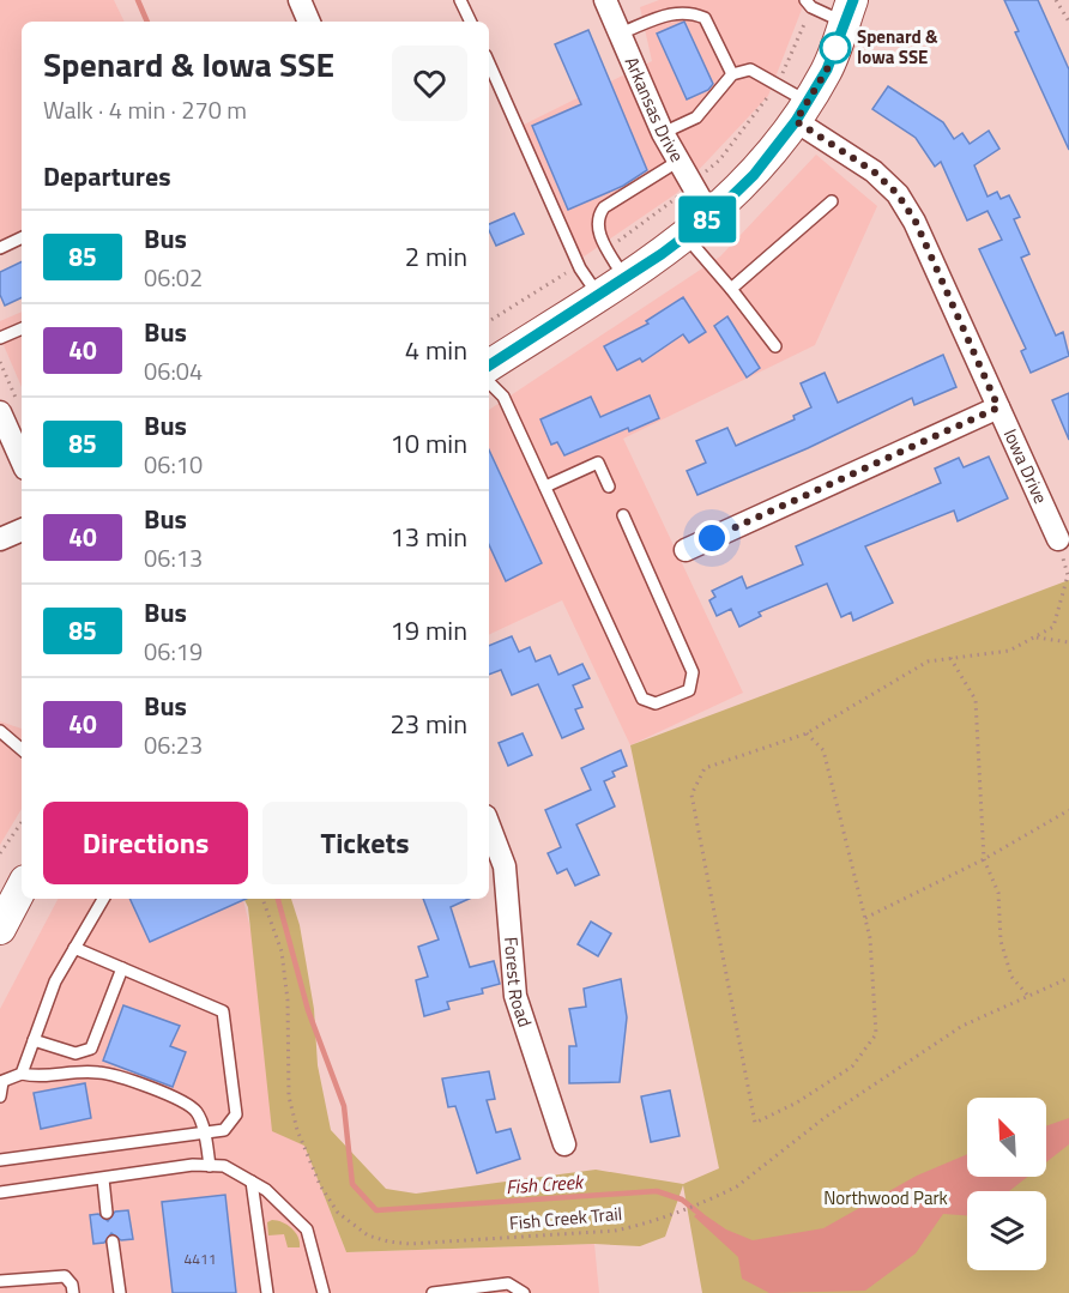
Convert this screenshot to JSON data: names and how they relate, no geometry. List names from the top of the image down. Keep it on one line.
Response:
{"streets":{"street":["Arkansas Drive","Iowa Drive","Forest Road"],"path":["Fish Creek Trail"]},"water":["Fish Creek"],"parks":["Northwood Park"],"places":["Spenard & Iowa SSE"],"lines":["bus line 85"],"house_numbers":["4411"],"north":"top left","page":{"on_map":"85","heading":[["Spenard & Iowa SSE","Walk · 4 min · 270 m"],"Departures"],"list":[{"mark":"85","name":"Bus","note":"06:02","value":"2 min"},{"mark":"40","name":"Bus","note":"06:04","value":"4 min"},{"mark":"85","name":"Bus","note":"06:10","value":"10 min"},{"mark":"40","name":"Bus","note":"06:13","value":"13 min"},{"mark":"85","name":"Bus","note":"06:19","value":"19 min"},{"mark":"40","name":"Bus","note":"06:23","value":"23 min"}],"buttons":["Directions","Tickets"]}}
